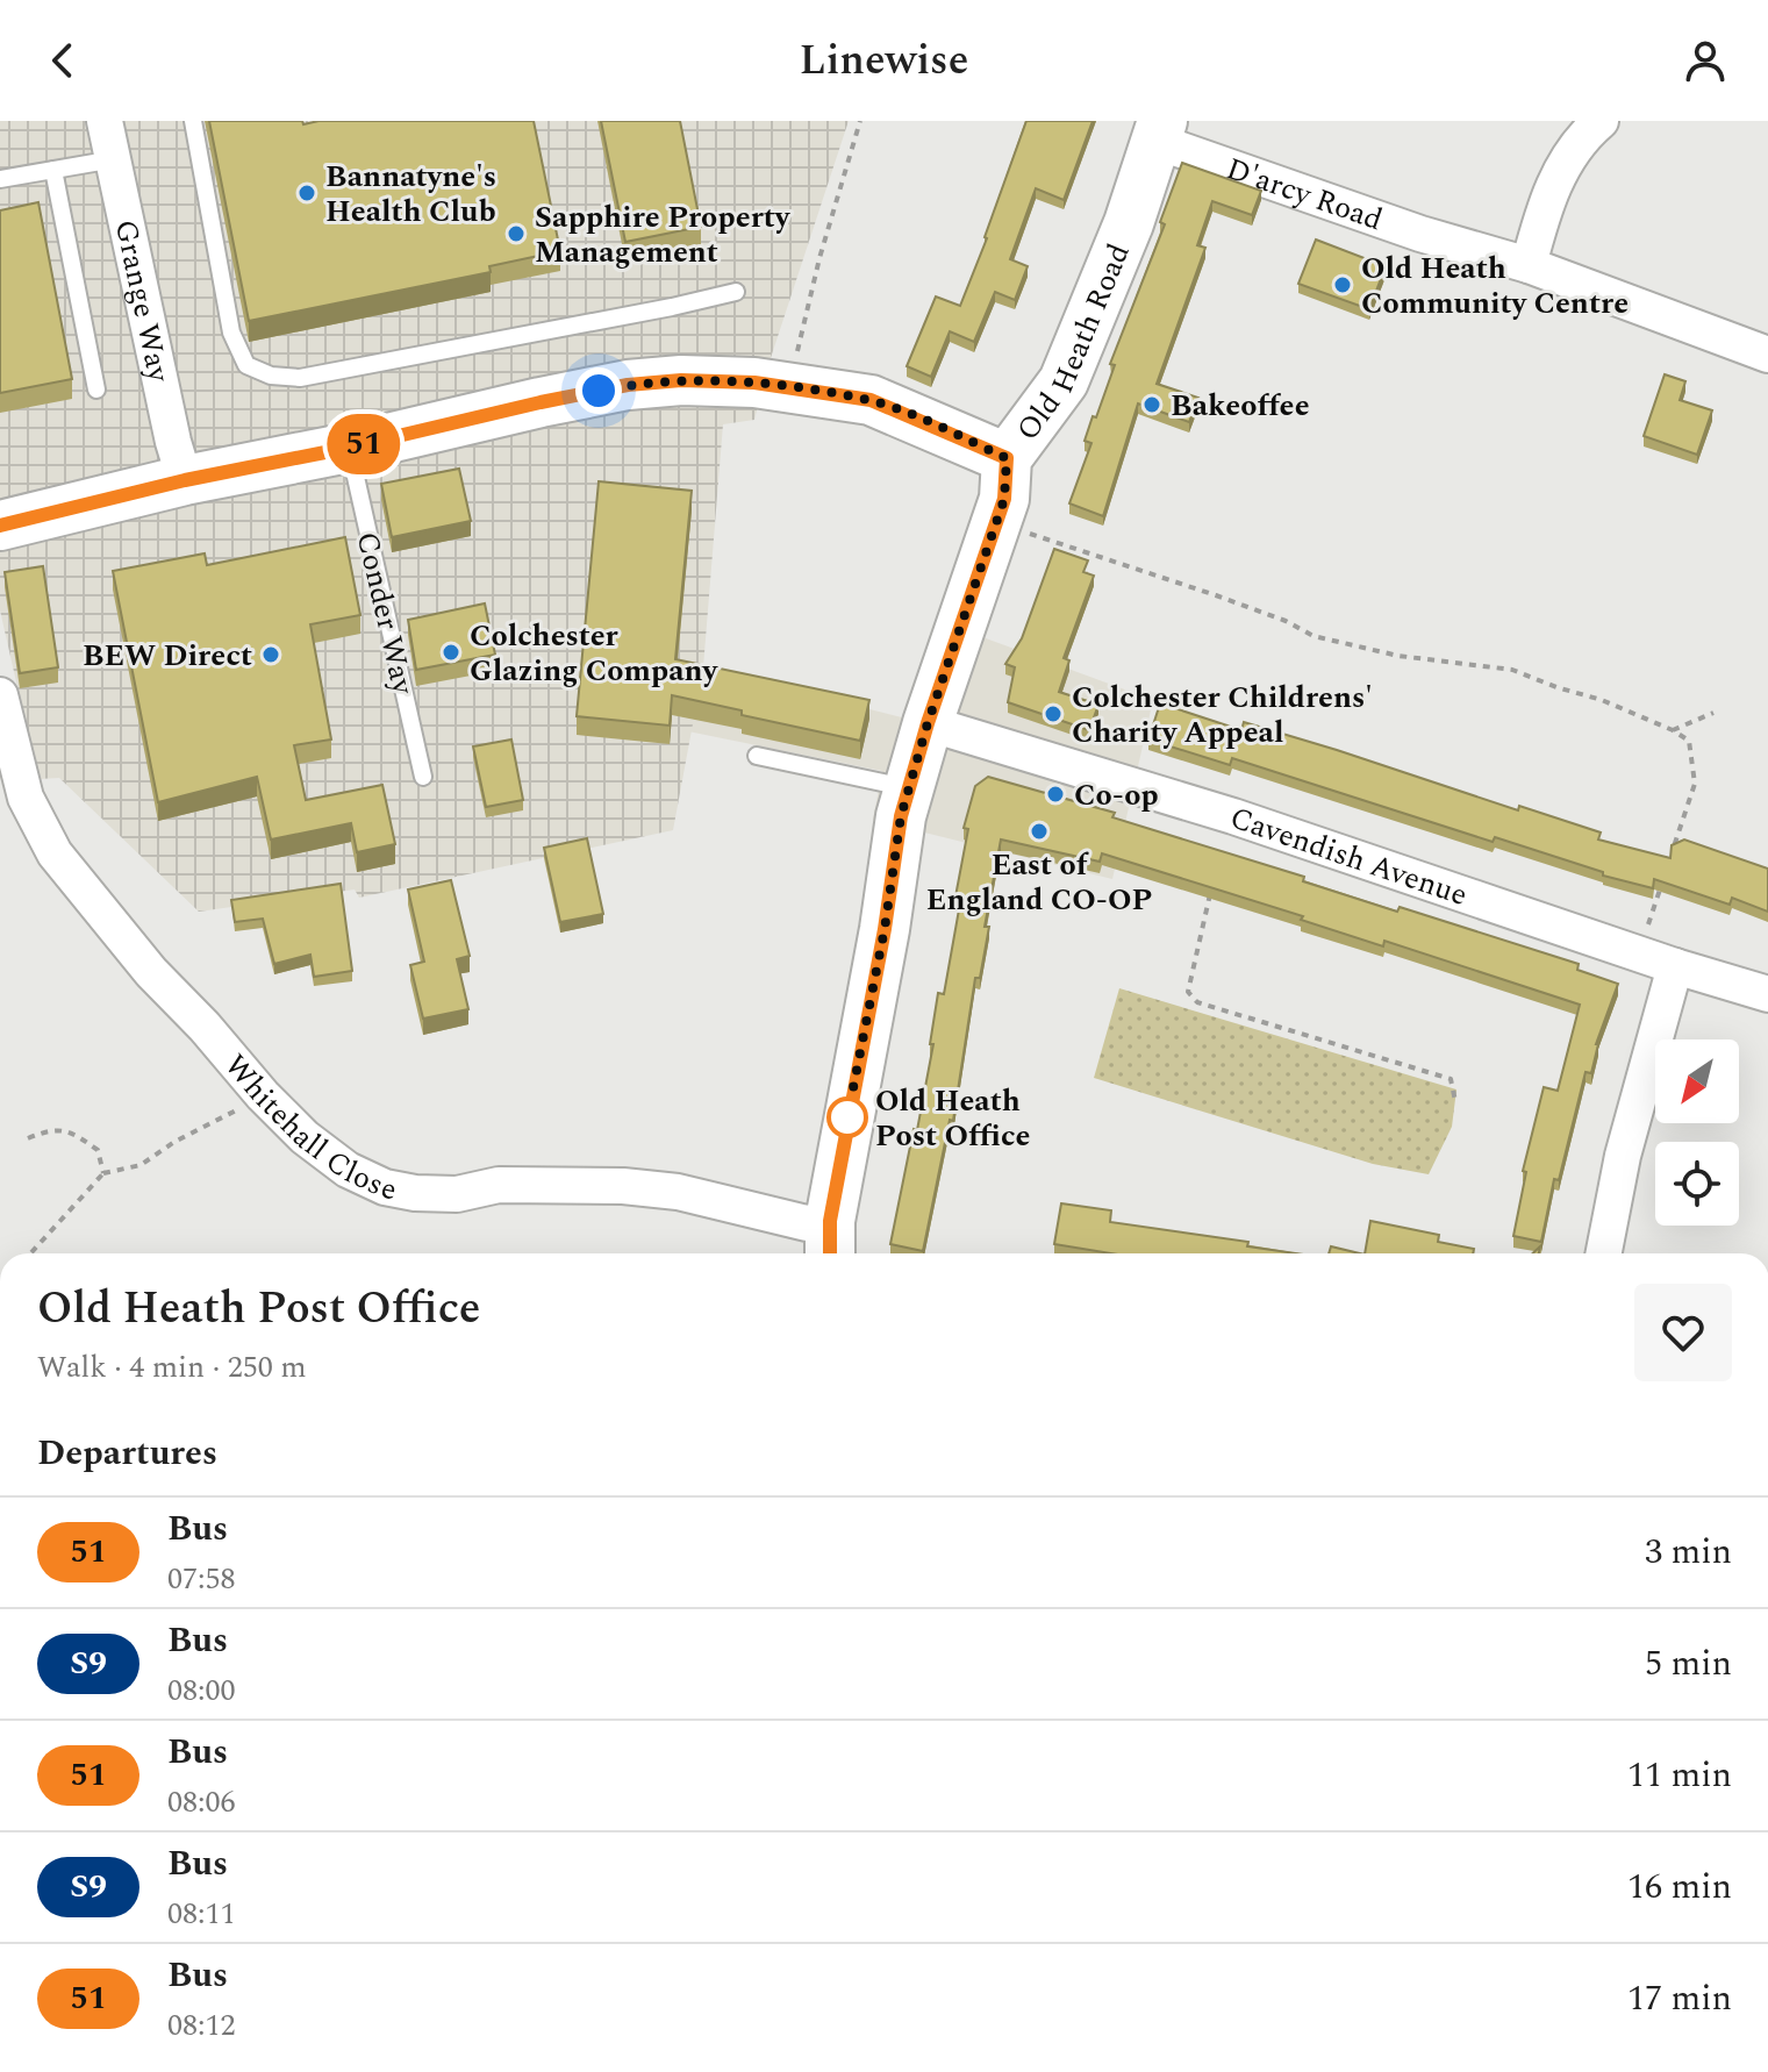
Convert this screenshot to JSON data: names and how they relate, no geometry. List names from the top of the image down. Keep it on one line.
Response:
{"streets":{"street":["D'arcy Road","Grange Way","Old Heath Road","Cavendish Avenue","Whitehall Close"],"lane":["Conder Way"]},"crossings":[["D'arcy Road","Old Heath Road"],["Old Heath Road","Cavendish Avenue"],["Old Heath Road","Whitehall Close"]],"places":["Bannatyne's Health Club","Sapphire Property Management","Old Heath Community Centre","Bakeoffee","Colchester Glazing Company","BEW Direct","Colchester Childrens' Charity Appeal","Co-op","East of England CO-OP","Old Heath Post Office"],"lines":["bus line 51"],"north":"bottom left","page":{"header":"Linewise","on_map":"51","heading":[["Old Heath Post Office","Walk · 4 min · 250 m"],"Departures"],"list":[{"mark":"51","name":"Bus","note":"07:58","value":"3 min"},{"mark":"S9","name":"Bus","note":"08:00","value":"5 min"},{"mark":"51","name":"Bus","note":"08:06","value":"11 min"},{"mark":"S9","name":"Bus","note":"08:11","value":"16 min"},{"mark":"51","name":"Bus","note":"08:12","value":"17 min"}]}}
